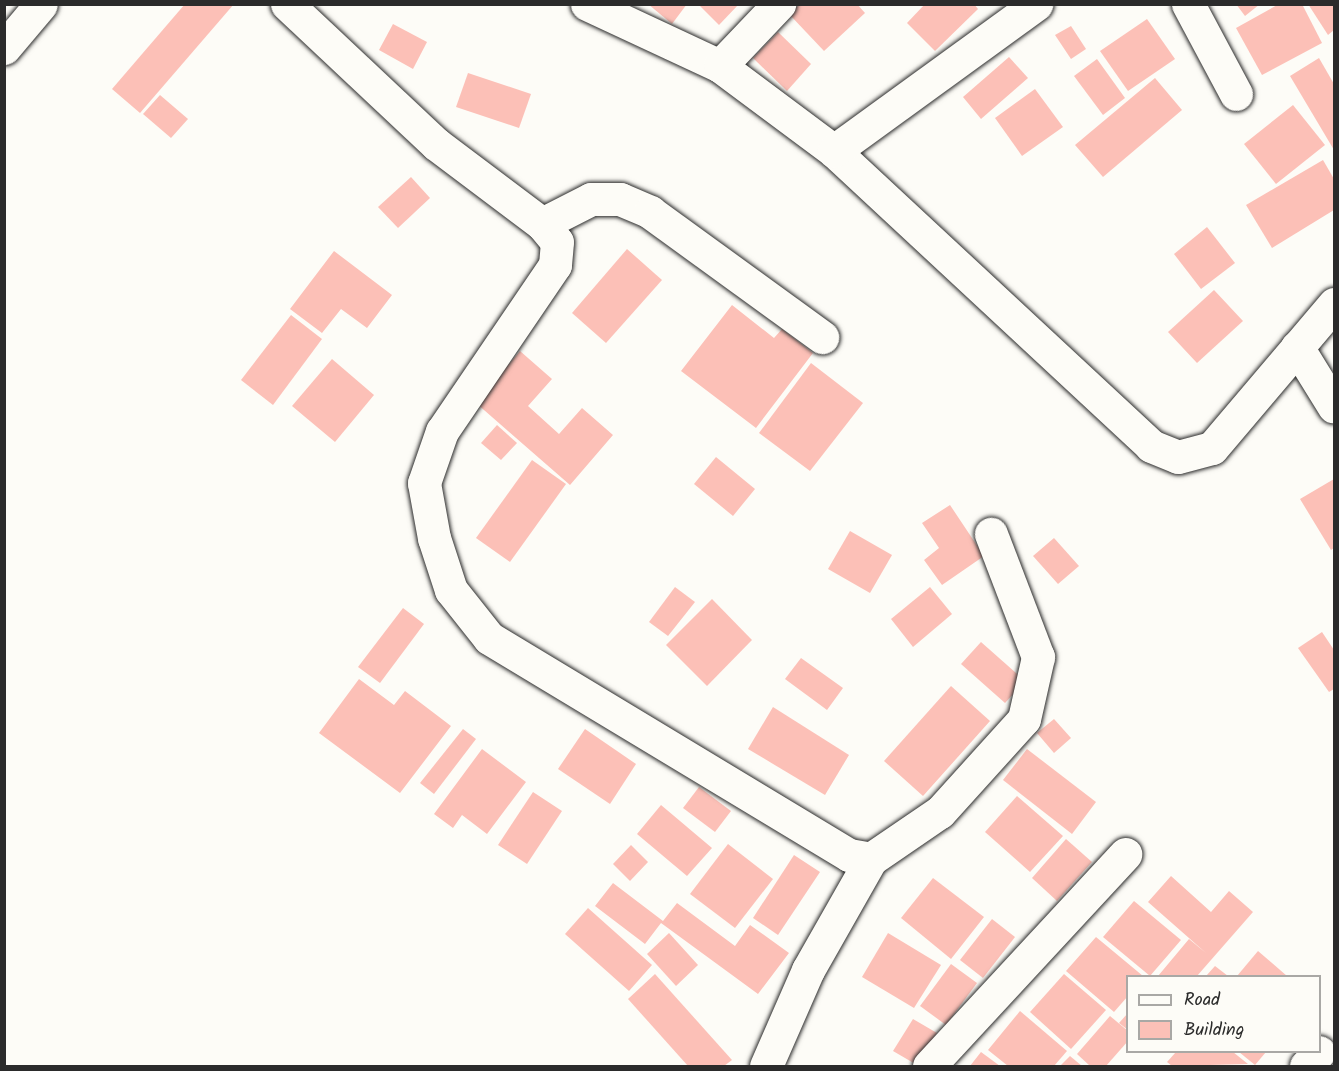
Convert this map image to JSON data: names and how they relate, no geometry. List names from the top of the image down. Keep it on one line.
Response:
{"legend":["Road","Building"]}
